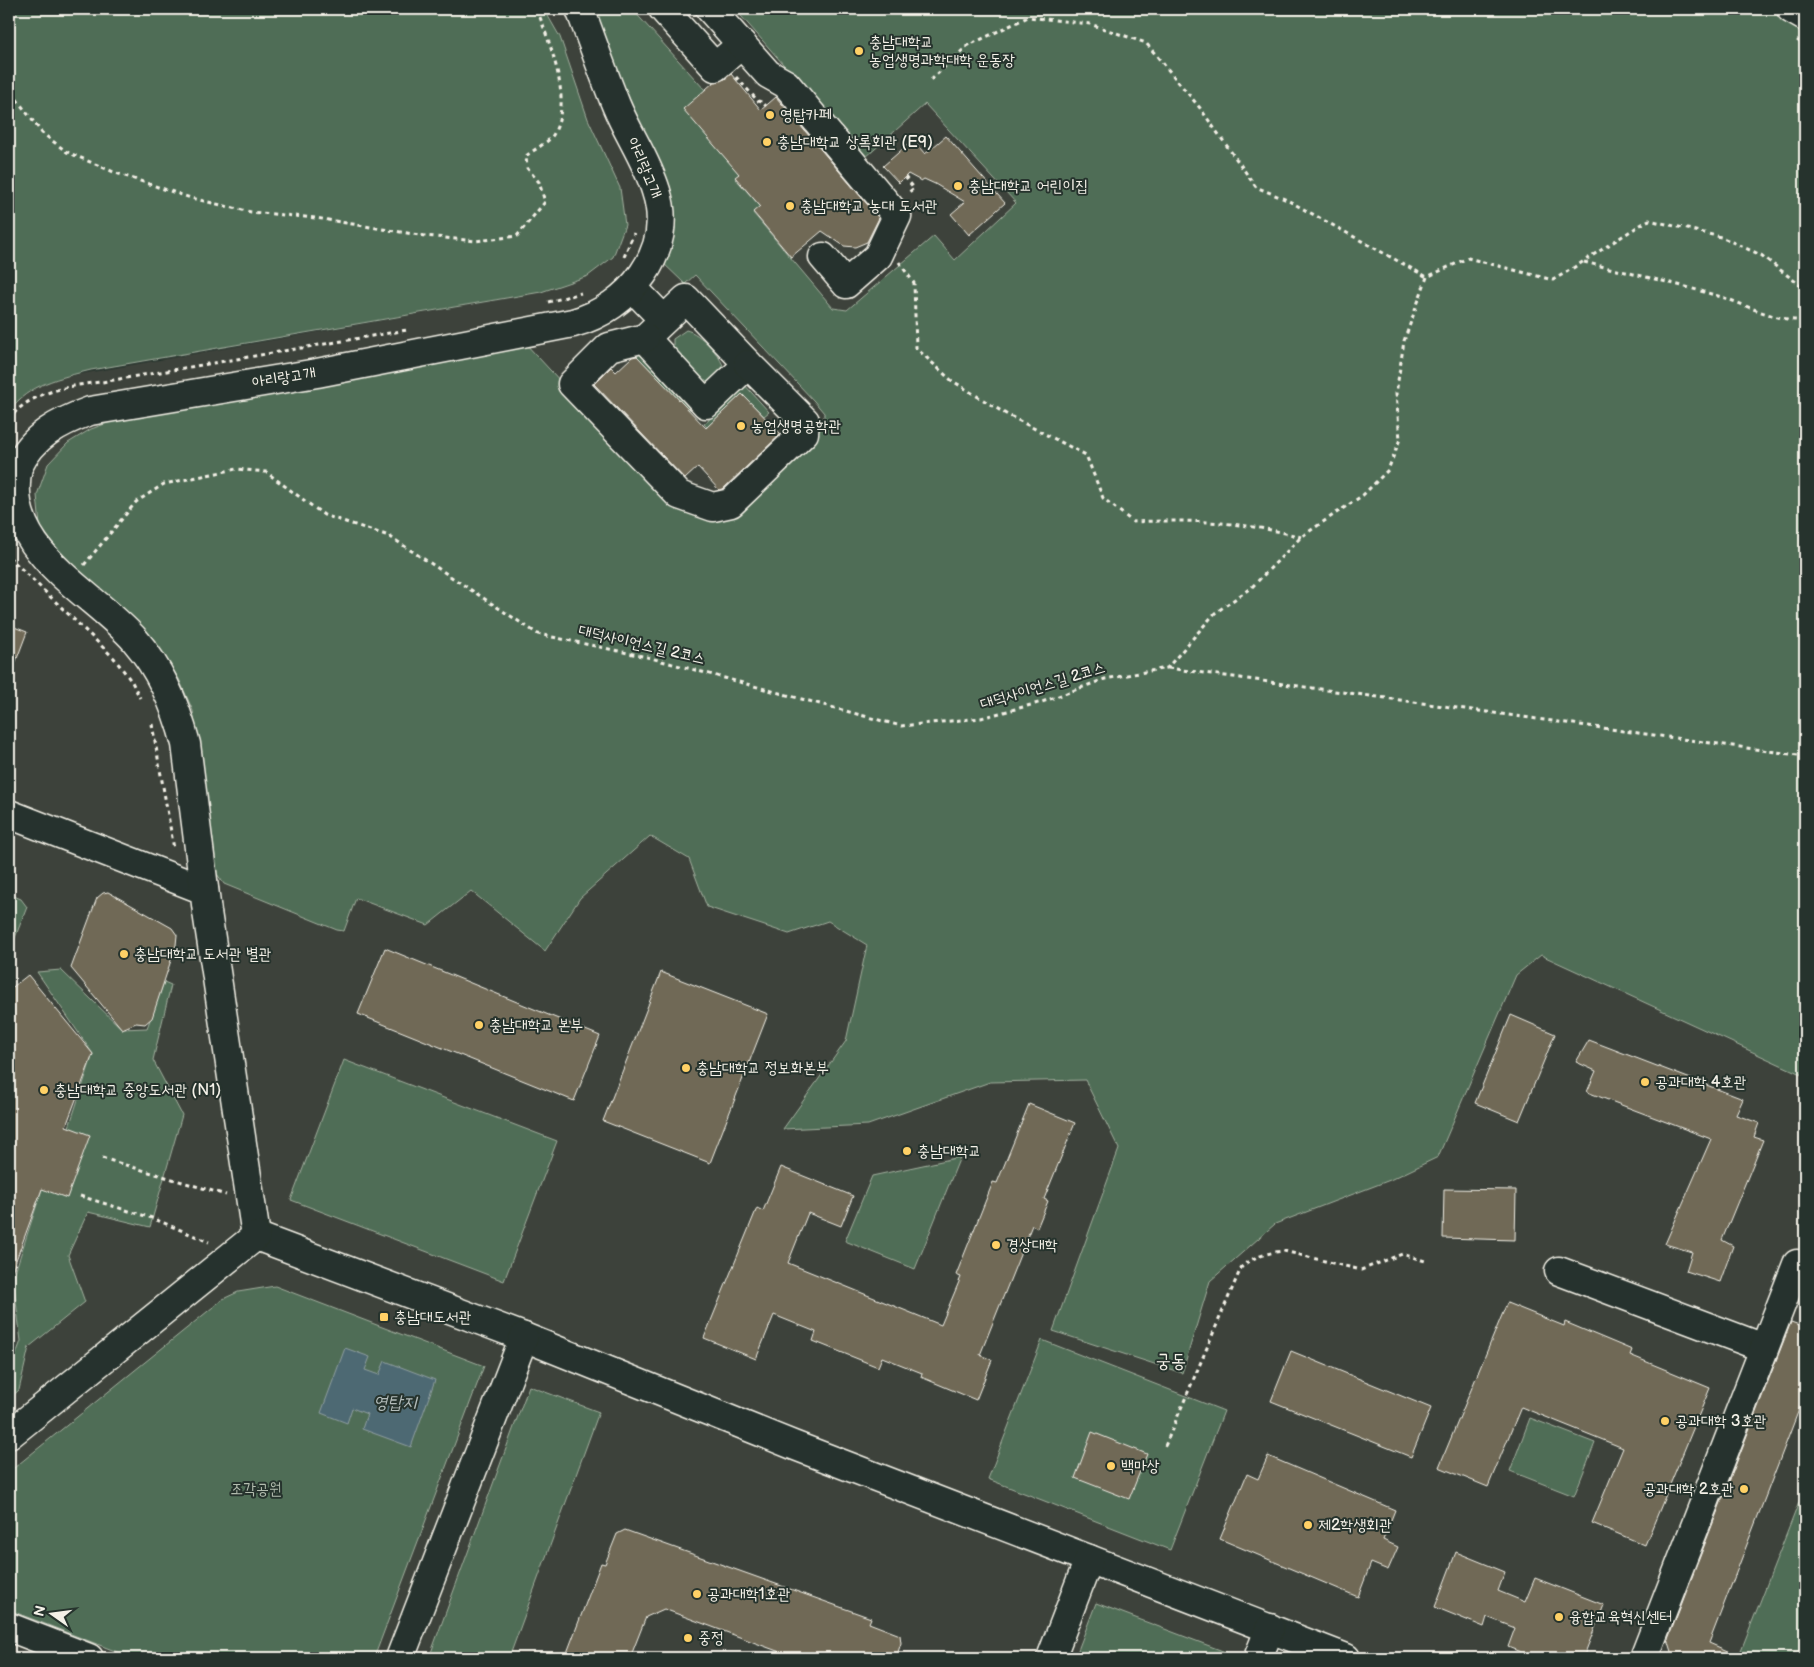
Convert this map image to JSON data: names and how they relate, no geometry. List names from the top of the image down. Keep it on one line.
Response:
{"streets":{"street":["아리랑고개"],"path":["대덕사이언스길 2코스"]},"districts":["궁동"],"water":["영탑지"],"parks":["조각공원"],"places":{"other":["충남대학교 농업생명과학대학 운동장","영탑카페","충남대학교 상록회관 (E9)","충남대학교 어린이집","충남대학교 농대 도서관","농업생명공학관","충남대학교 도서관 별관","충남대학교 본부","충남대학교 정보화본부","공과대학 4호관","충남대학교 중앙도서관 (N1)","충남대학교","경상대학","공과대학 3호관","백마상","공과대학 2호관","제2학생회관","공과대학1호관","융합교육혁신센터","중정"],"transit":["충남대도서관"]},"north":"left"}
